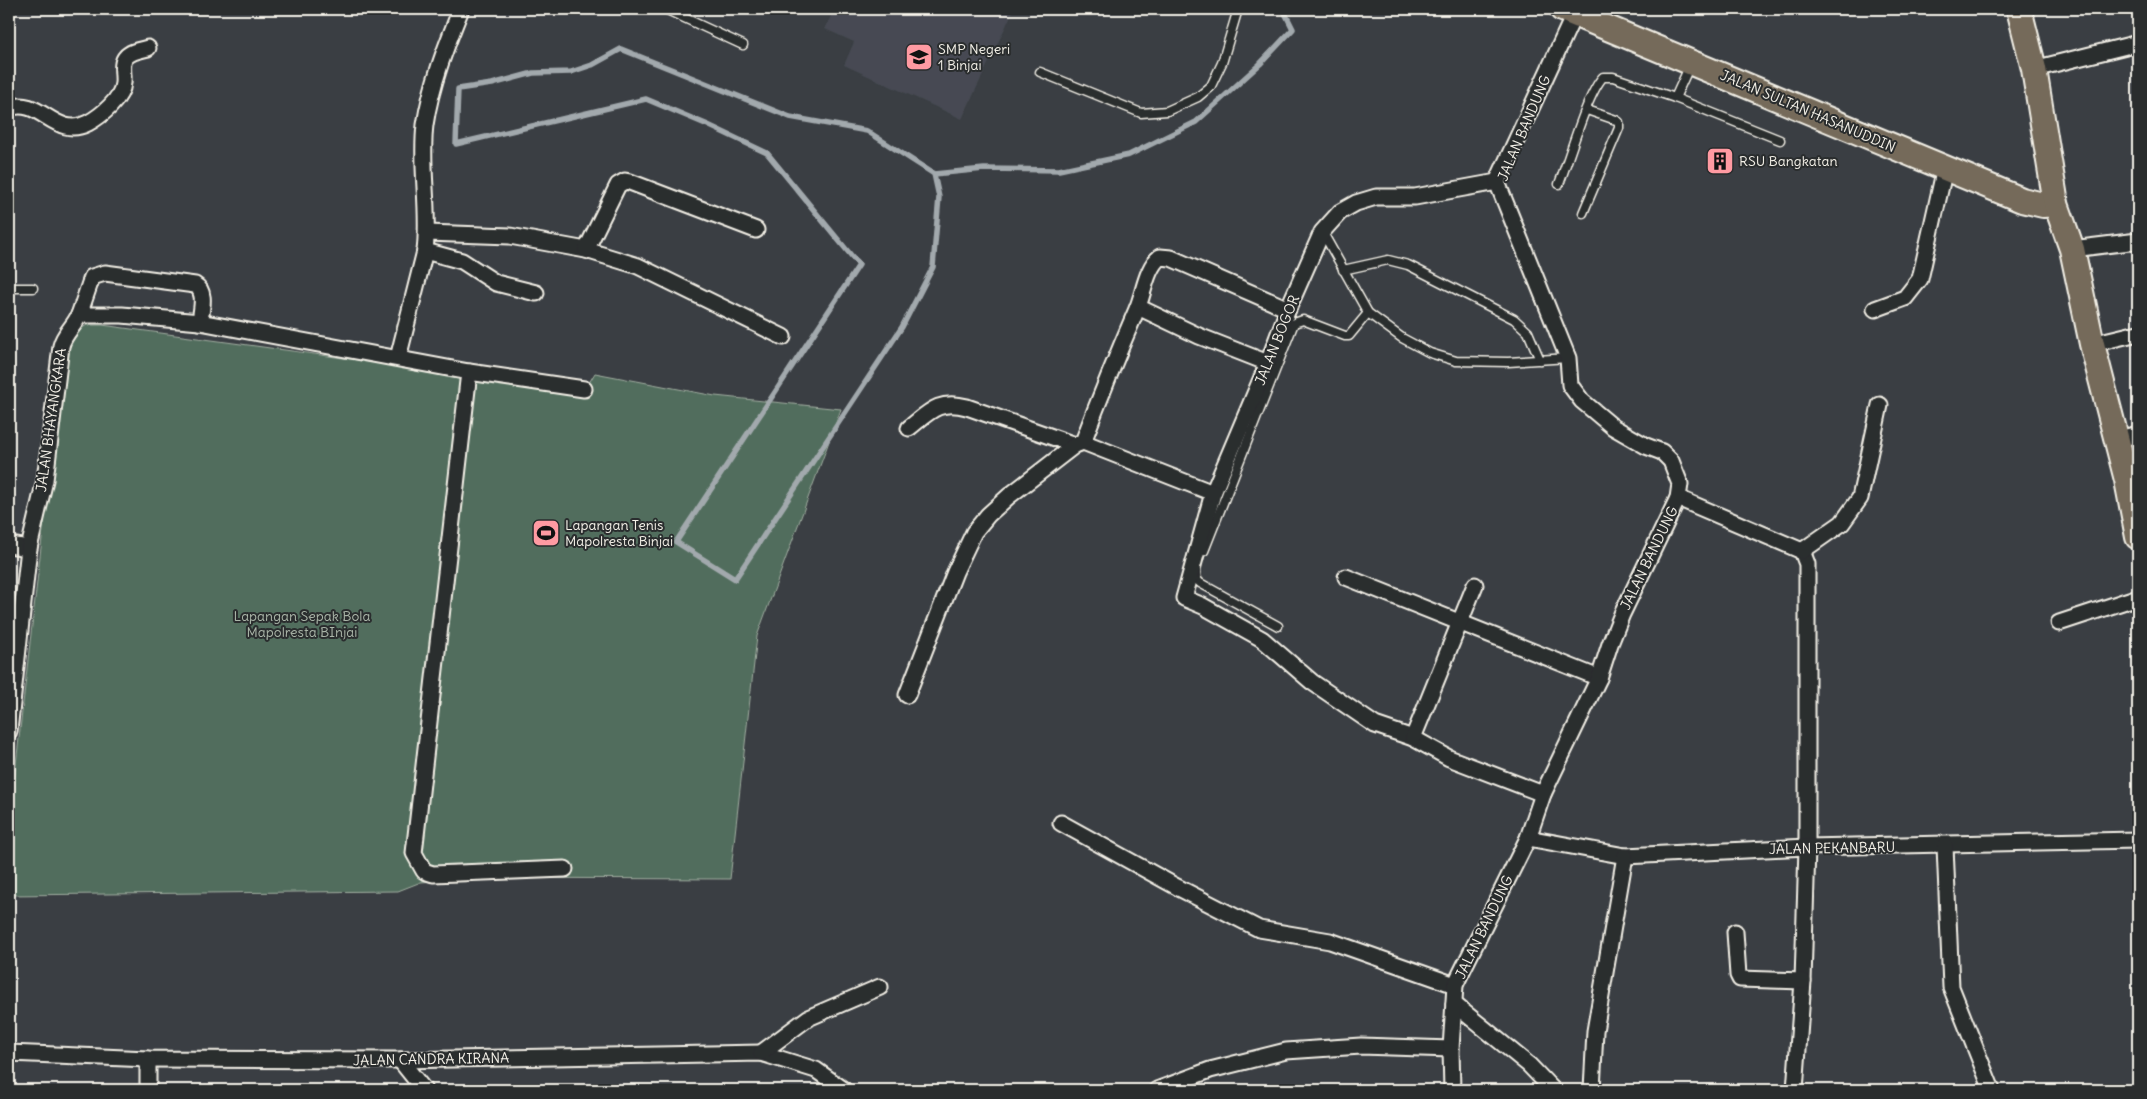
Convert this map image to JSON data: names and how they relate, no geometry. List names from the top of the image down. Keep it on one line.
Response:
{"streets":{"main road":["JALAN SULTAN HASANUDDIN"],"street":["JALAN BANDUNG","JALAN BOGOR","JALAN BHAYANGKARA","JALAN PEKANBARU","JALAN CANDRA KIRANA"]},"crossings":[["JALAN SULTAN HASANUDDIN","JALAN BANDUNG"],["JALAN BANDUNG","JALAN BOGOR"],["JALAN BANDUNG","JALAN PEKANBARU"]],"parks":["Lapangan Sepak Bola Mapolresta BInjai"],"places":{"school or university":["SMP Negeri 1 Binjai"],"building":["RSU Bangkatan"],"sports":["Lapangan Tenis Mapolresta Binjai"]}}
